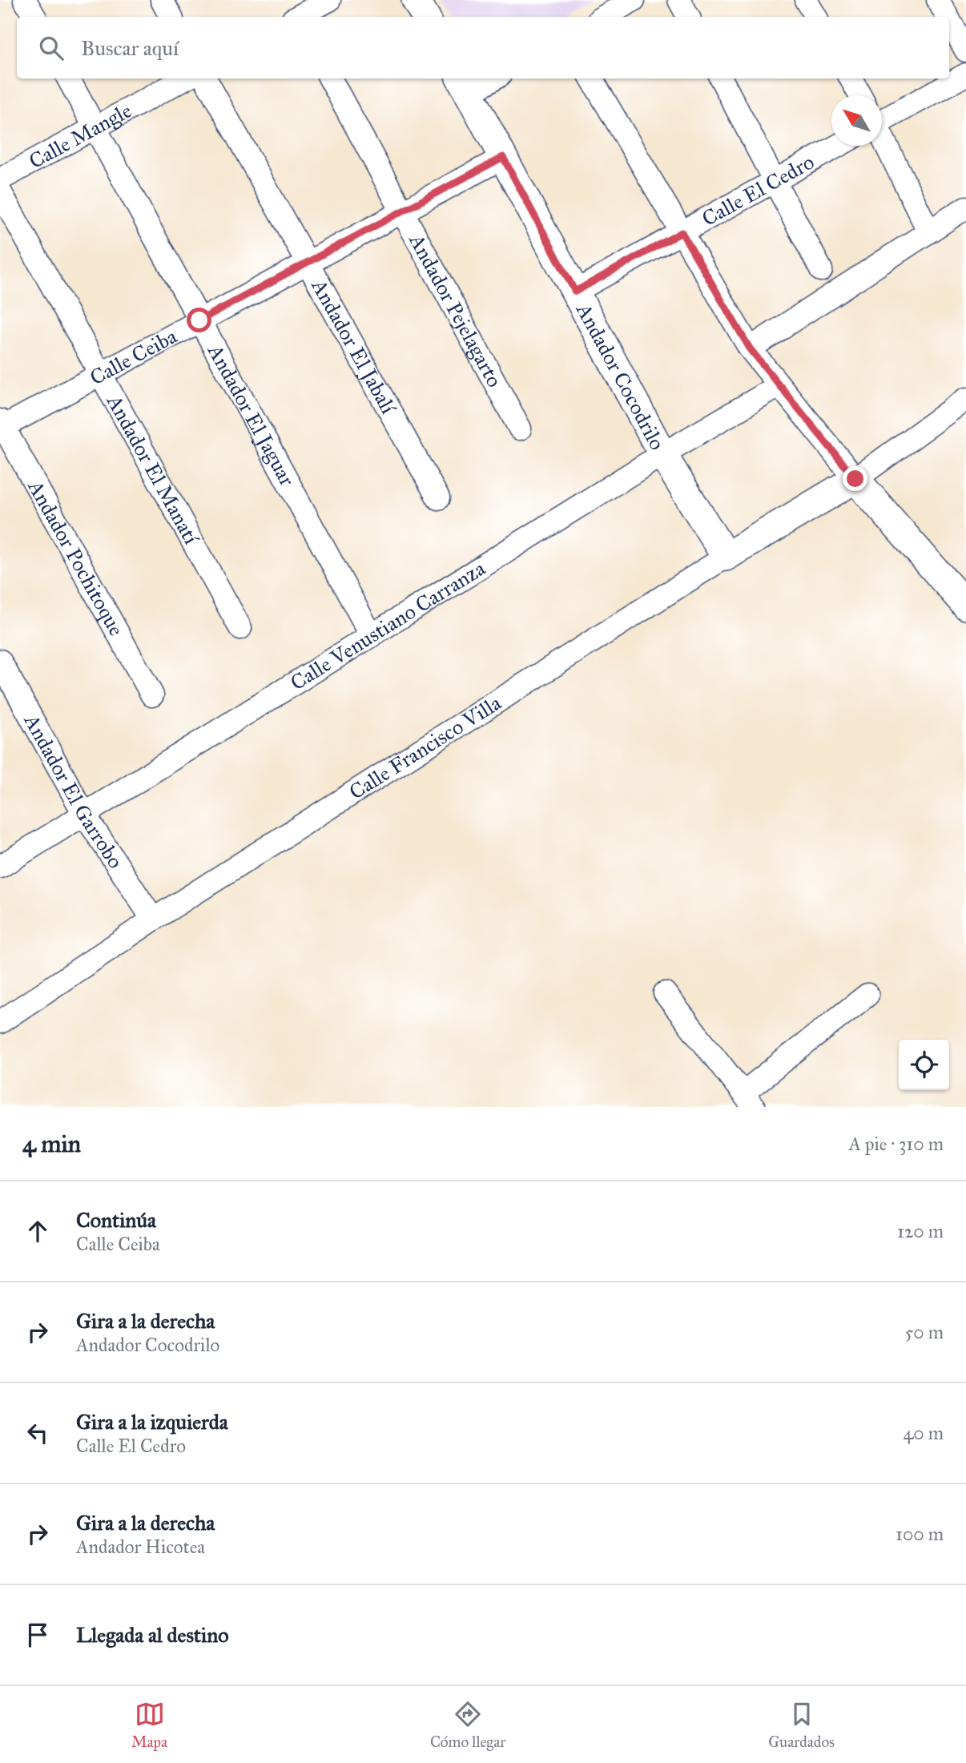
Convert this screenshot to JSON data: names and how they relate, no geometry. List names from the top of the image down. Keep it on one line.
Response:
{"streets":{"street":["Calle Mangle","Calle El Cedro","Andador Pejelagarto","Andador El Jabalí","Calle Ceiba","Andador Cocodrilo","Andador El Jaguar","Andador El Manatí","Andador Pochitoque","Calle Venustiano Carranza","Calle Francisco Villa","Andador El Garrobo"]},"crossings":[["Calle Mangle","Andador El Jaguar"],["Calle El Cedro","Andador Cocodrilo"],["Andador Pejelagarto","Calle Ceiba"],["Andador El Jabalí","Calle Ceiba"],["Calle Ceiba","Andador Cocodrilo"],["Calle Ceiba","Andador El Jaguar"],["Calle Ceiba","Andador El Manatí"],["Calle Ceiba","Andador Pochitoque"],["Andador Cocodrilo","Calle Venustiano Carranza"],["Andador Cocodrilo","Calle Francisco Villa"],["Andador El Jaguar","Calle Venustiano Carranza"],["Calle Venustiano Carranza","Andador El Garrobo"],["Calle Francisco Villa","Andador El Garrobo"]],"north":"top left","page":{"search":"Buscar aquí","heading":["4 min","A pie · 310 m"],"list":[["Continúa","Calle Ceiba","120 m"],["Gira a la derecha","Andador Cocodrilo","50 m"],["Gira a la izquierda","Calle El Cedro","40 m"],["Gira a la derecha","Andador Hicotea","100 m"],"Llegada al destino"],"nav":["Mapa","Cómo llegar","Guardados"]}}
